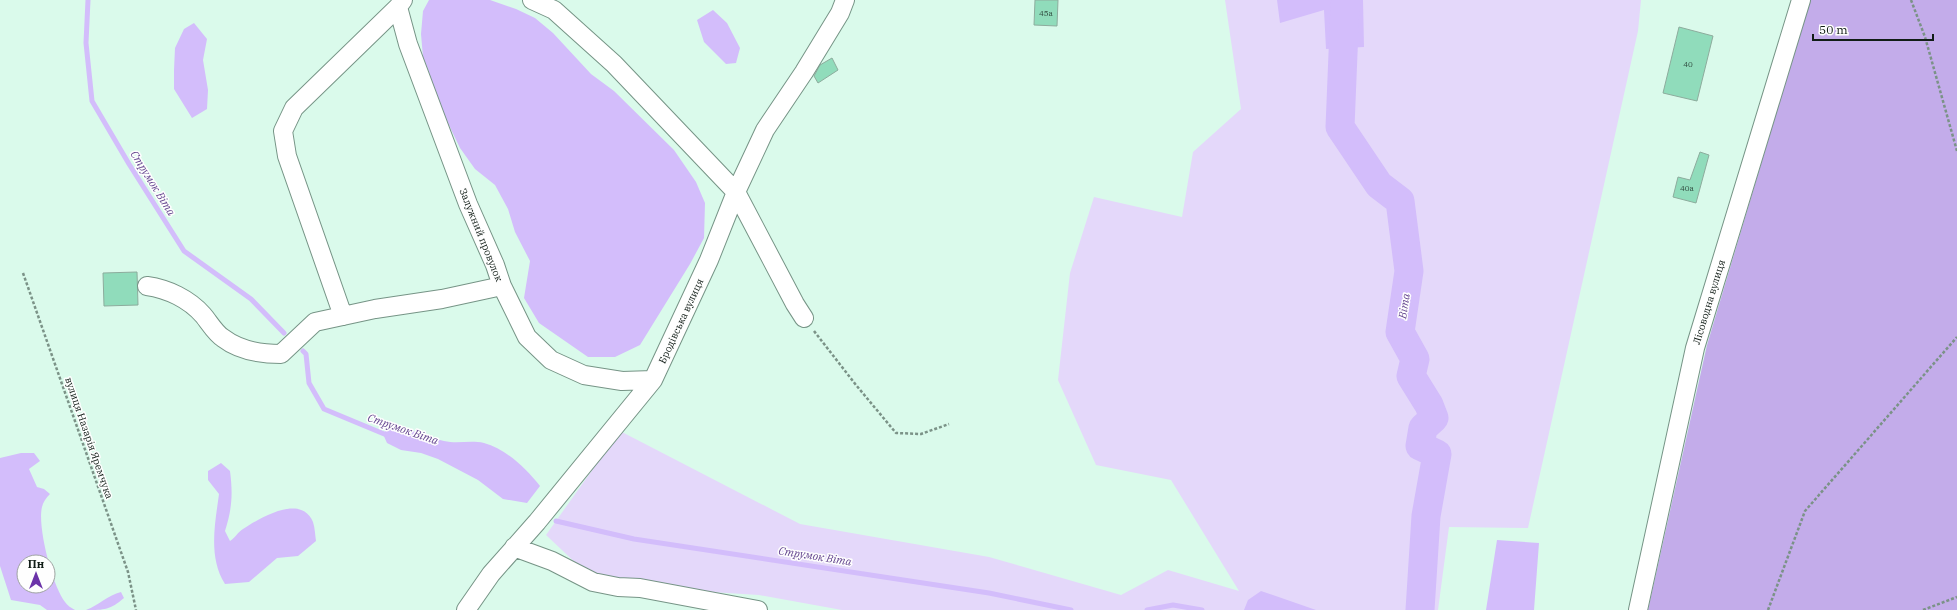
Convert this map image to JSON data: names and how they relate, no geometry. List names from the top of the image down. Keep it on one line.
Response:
{"streets":{"street":["Залужний провулок","Лісоводна вулиця","Бродівська вулиця"],"path":["вулиця Назарія Яремчука"]},"crossings":[["Залужний провулок","Бродівська вулиця"]],"water":["Струмок Віта","Віта"],"house_numbers":["45а","40","40а"],"scale_bar":"50 m","north":"top"}
